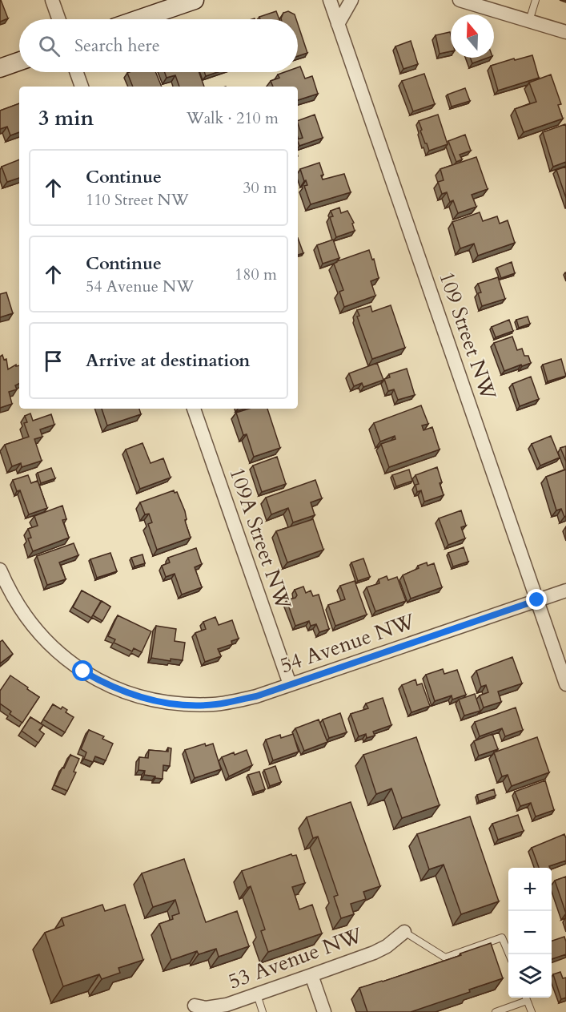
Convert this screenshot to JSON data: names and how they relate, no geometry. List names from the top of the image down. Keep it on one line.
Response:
{"streets":{"street":["109 Street NW","109A Street NW","54 Avenue NW","53 Avenue NW"]},"crossings":[["109 Street NW","54 Avenue NW"],["109A Street NW","54 Avenue NW"]],"north":"top","page":{"search":"Search here","heading":["3 min","Walk · 210 m"],"list":[["Continue","110 Street NW","30 m"],["Continue","54 Avenue NW","180 m"],"Arrive at destination"],"map_buttons":["+","−"]}}
